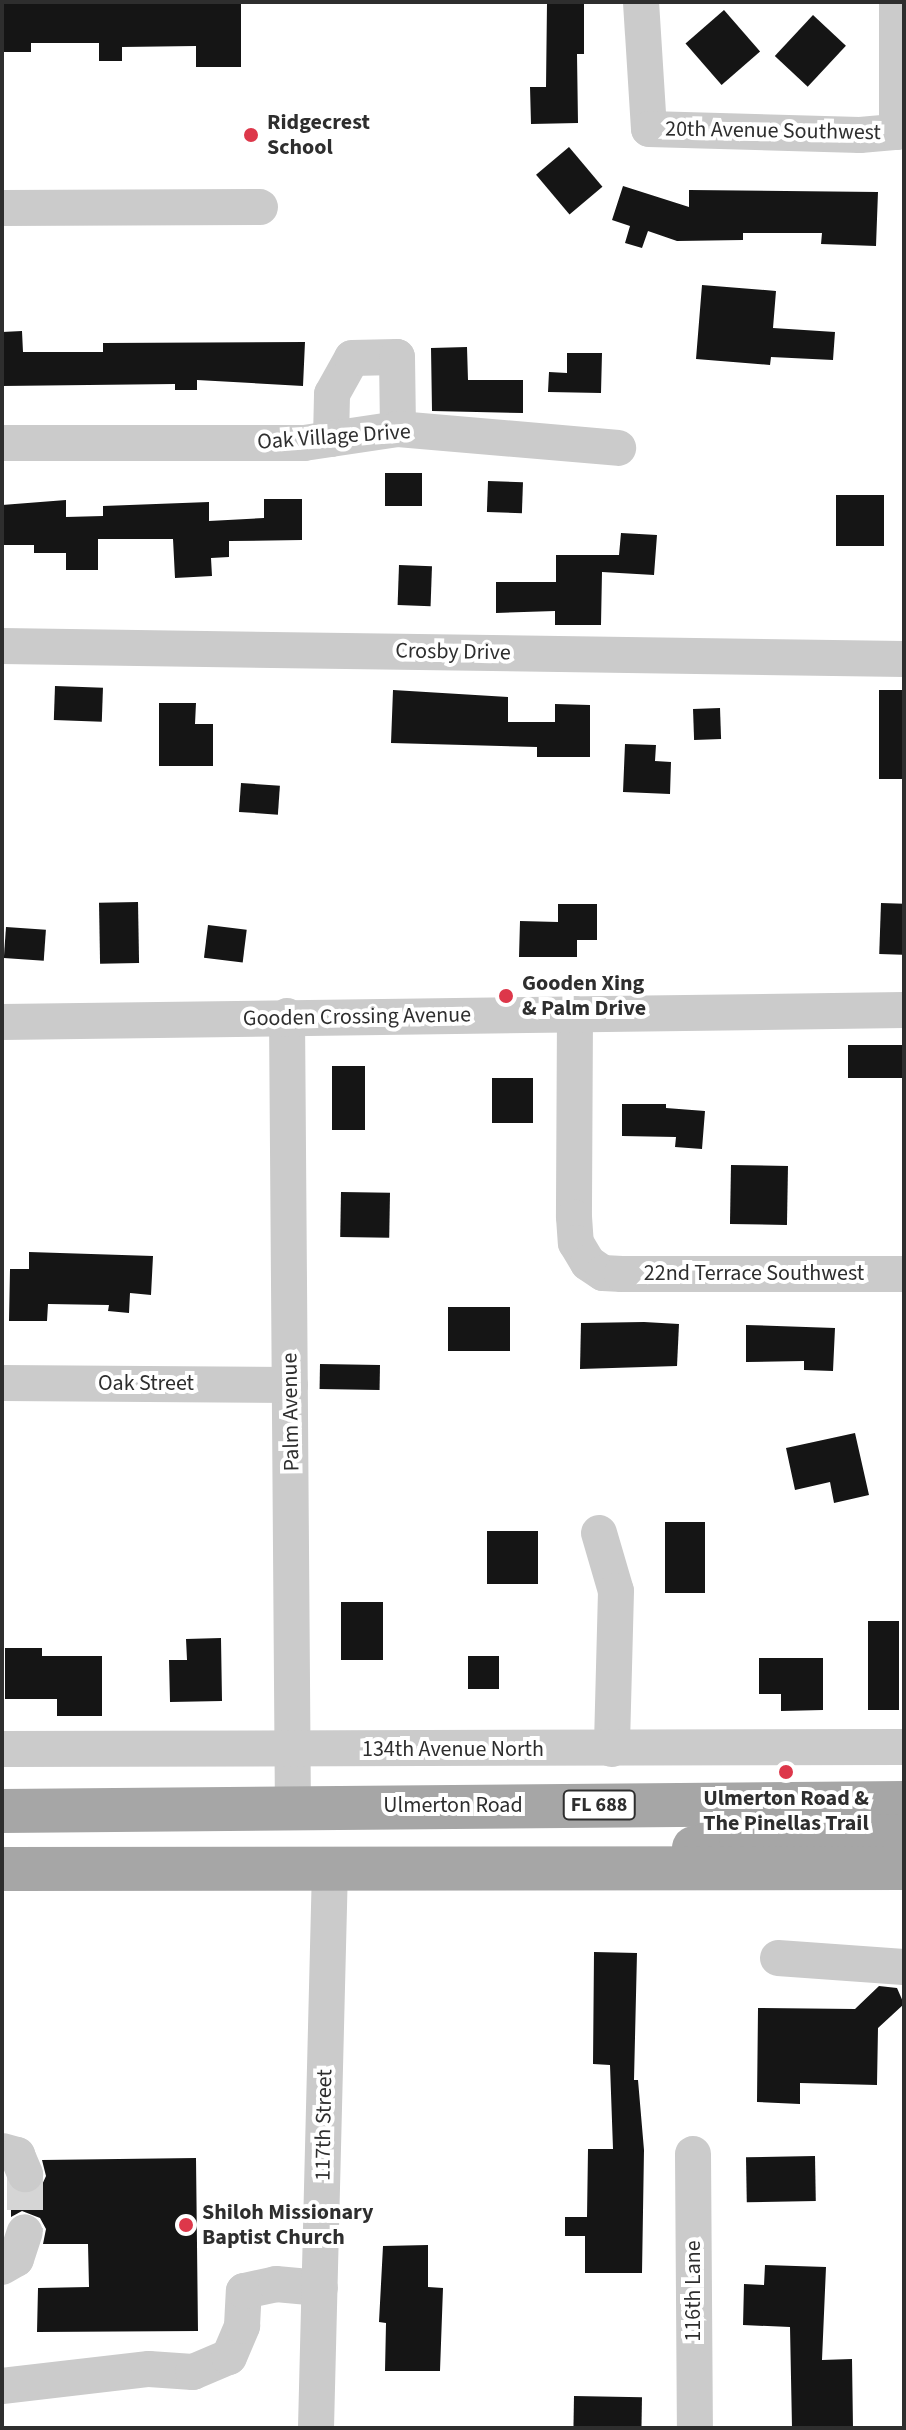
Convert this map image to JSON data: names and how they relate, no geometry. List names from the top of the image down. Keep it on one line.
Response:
{"streets":{"main road":["FL 688","Ulmerton Road"],"street":["20th Avenue Southwest","Oak Village Drive","Crosby Drive","Gooden Crossing Avenue","22nd Terrace Southwest","Oak Street","Palm Avenue","134th Avenue North","117th Street","116th Lane"]},"crossings":[["Gooden Crossing Avenue","22nd Terrace Southwest"],["Gooden Crossing Avenue","Palm Avenue"],["Oak Street","Palm Avenue"],["Palm Avenue","134th Avenue North"],["Palm Avenue","Ulmerton Road"]],"places":["Ridgecrest School","Gooden Xing & Palm Drive","Ulmerton Road & The Pinellas Trail","Shiloh Missionary Baptist Church"]}
